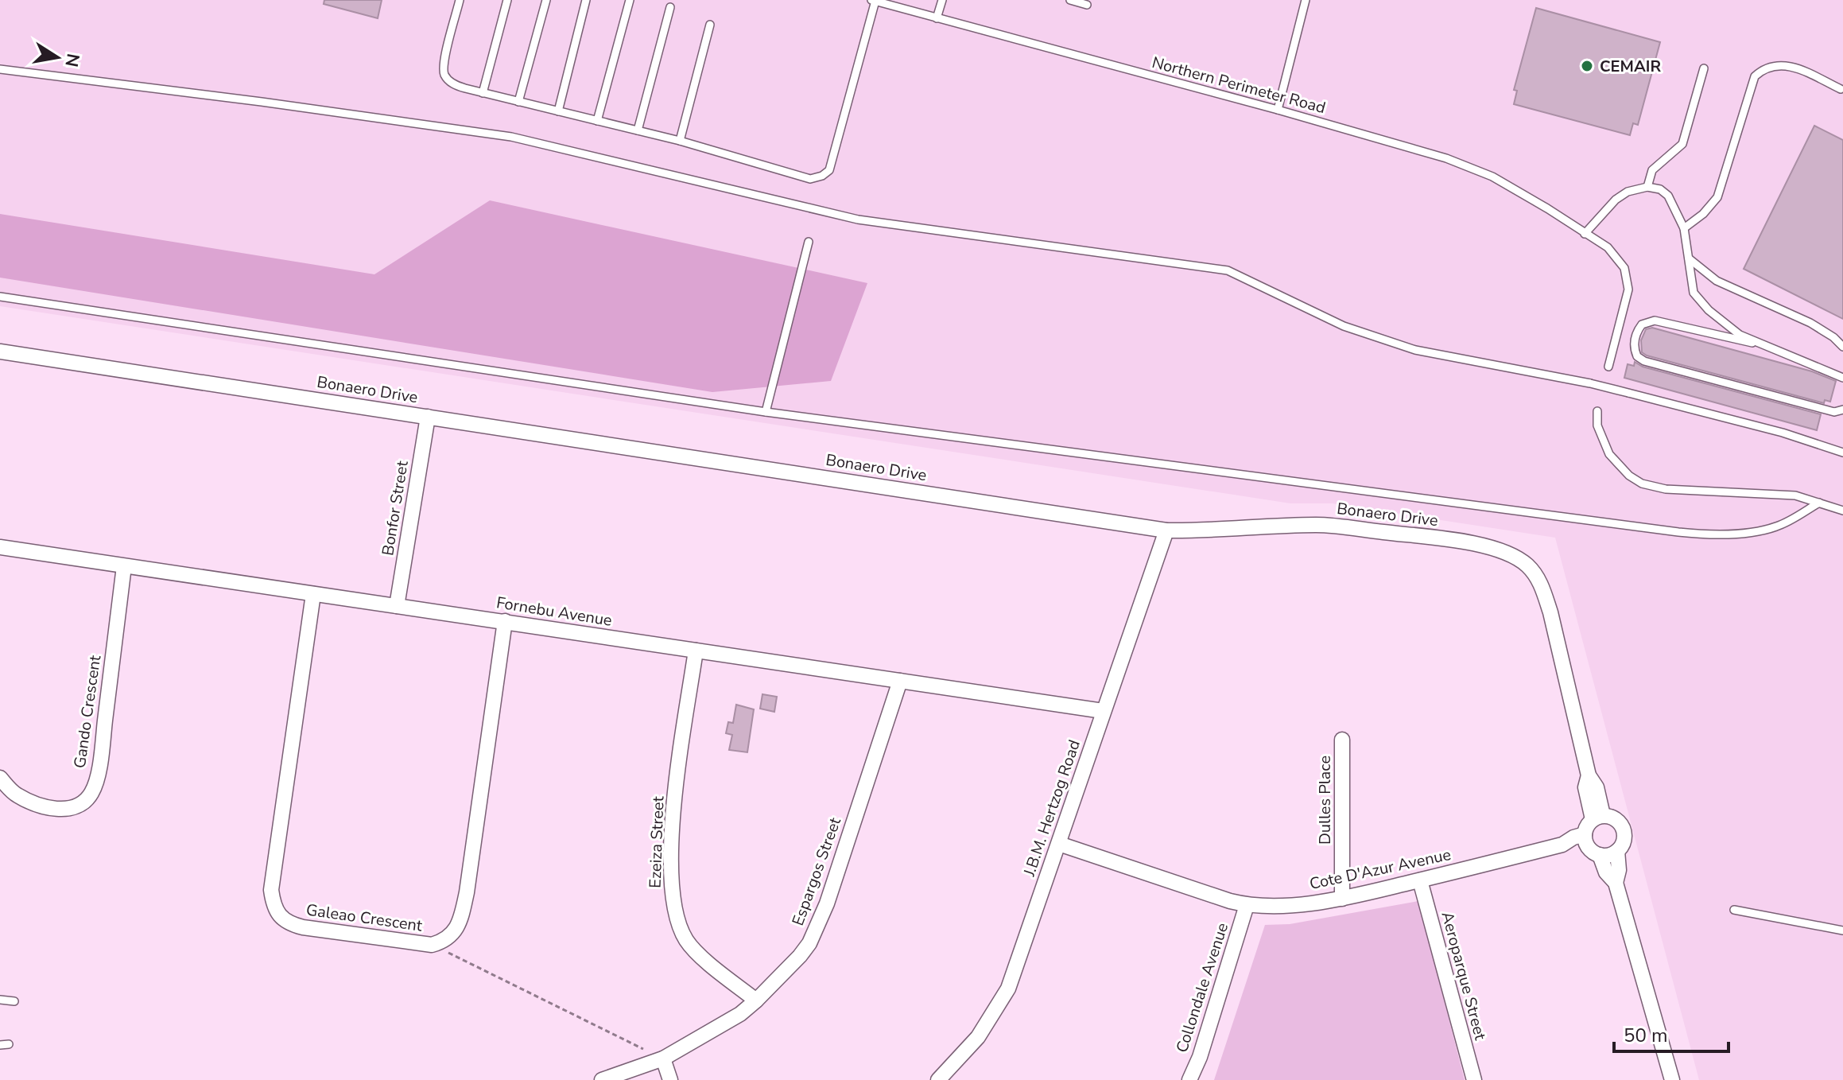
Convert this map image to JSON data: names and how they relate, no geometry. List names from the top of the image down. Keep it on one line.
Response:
{"streets":{"street":["Bonaero Drive","Bonfor Street","Fornebu Avenue","Gando Crescent","Dulles Place","J.B.M. Hertzog Road","Ezeiza Street","Cote D'Azur Avenue","Espargos Street","Galeao Crescent","Aeroparque Street","Collondale Avenue"],"lane":["Northern Perimeter Road"]},"crossings":[["Bonaero Drive","Bonfor Street"],["Bonaero Drive","J.B.M. Hertzog Road"],["Bonaero Drive","Cote D'Azur Avenue"],["Bonfor Street","Fornebu Avenue"],["Fornebu Avenue","Gando Crescent"],["Fornebu Avenue","J.B.M. Hertzog Road"],["Fornebu Avenue","Ezeiza Street"],["Fornebu Avenue","Espargos Street"],["Fornebu Avenue","Galeao Crescent"],["Dulles Place","Cote D'Azur Avenue"],["J.B.M. Hertzog Road","Cote D'Azur Avenue"],["Ezeiza Street","Espargos Street"],["Cote D'Azur Avenue","Aeroparque Street"],["Cote D'Azur Avenue","Collondale Avenue"]],"places":["CEMAIR"],"scale_bar":"50 m","north":"right"}
